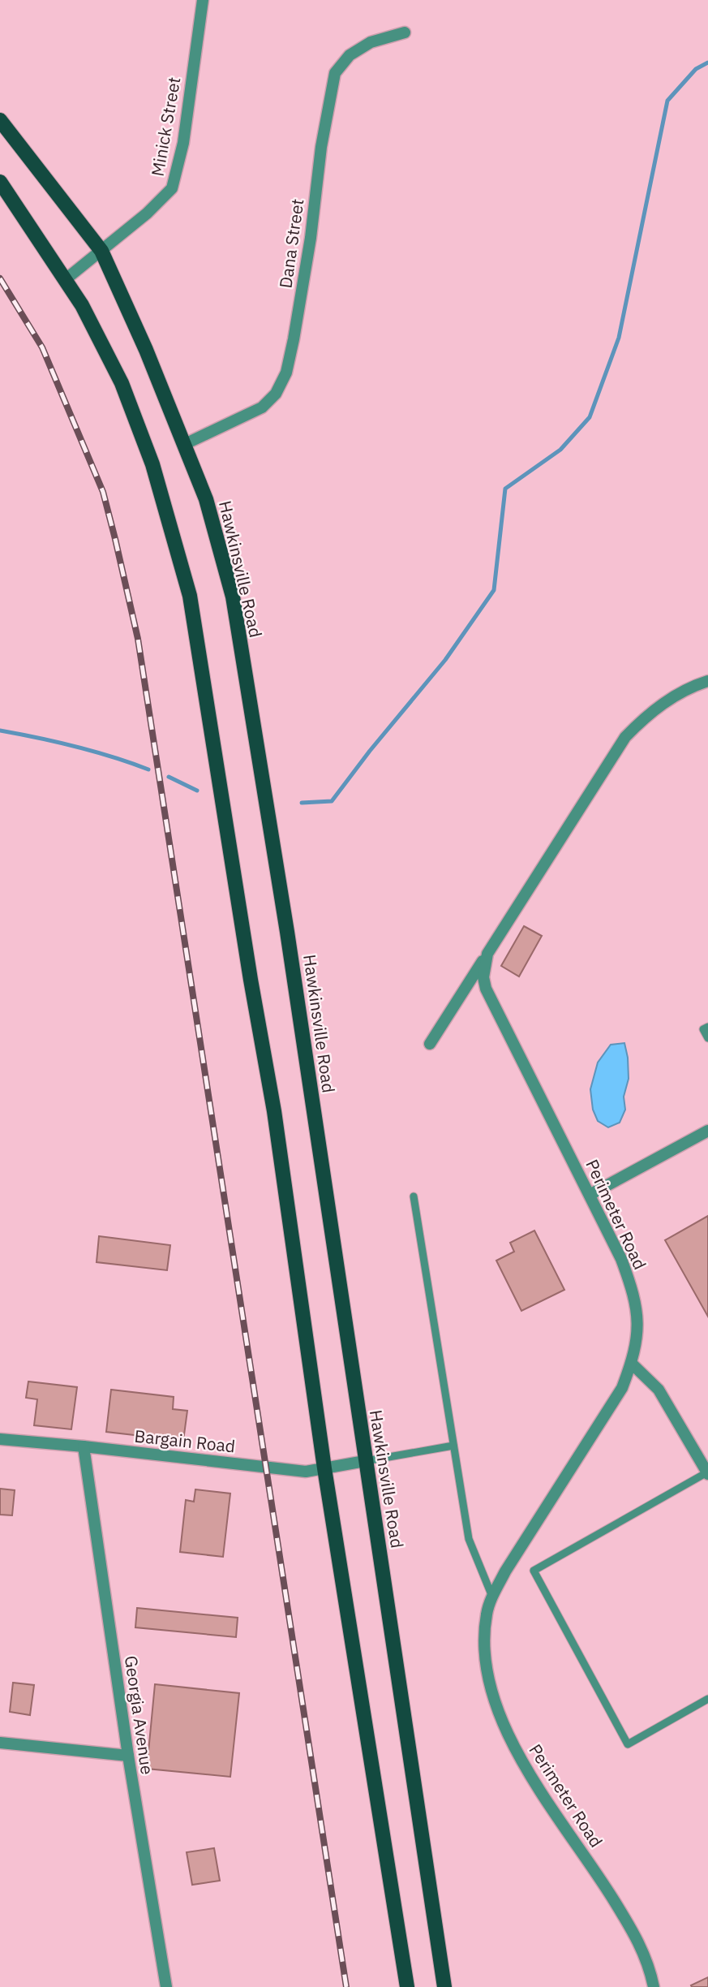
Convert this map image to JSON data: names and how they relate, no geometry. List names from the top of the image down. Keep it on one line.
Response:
{"streets":{"main road":["Hawkinsville Road"],"street":["Minick Street","Dana Street","Perimeter Road","Bargain Road","Georgia Avenue"]},"crossings":[["Minick Street","Hawkinsville Road"],["Dana Street","Hawkinsville Road"],["Hawkinsville Road","Bargain Road"],["Bargain Road","Georgia Avenue"]]}
